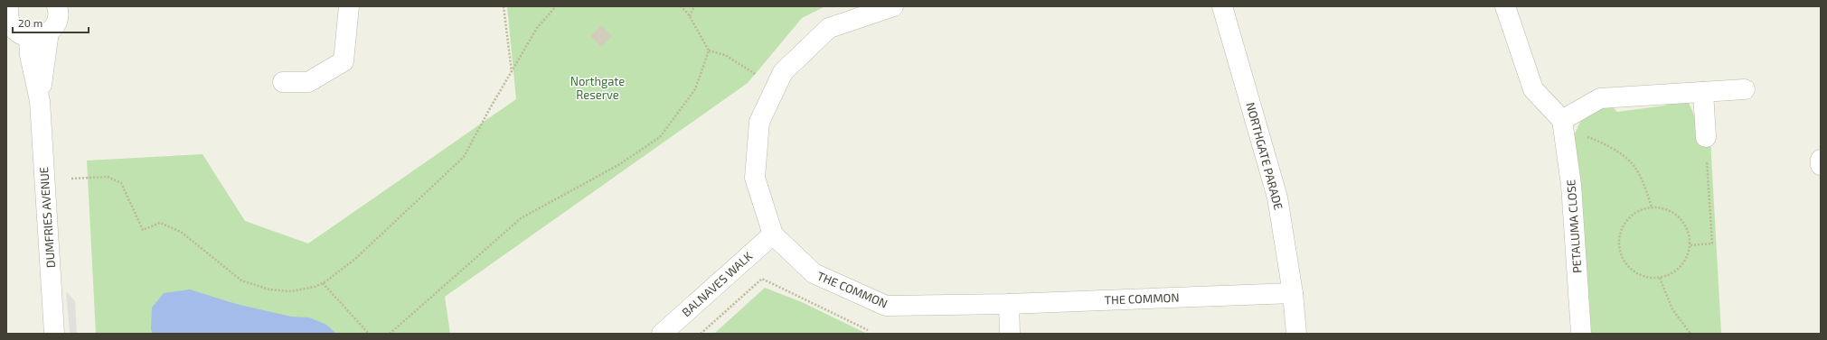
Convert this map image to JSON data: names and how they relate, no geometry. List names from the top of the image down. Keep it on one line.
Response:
{"streets":{"street":["NORTHGATE PARADE","DUMFRIES AVENUE","PETALUMA CLOSE","BALNAVES WALK","THE COMMON"]},"crossings":[["NORTHGATE PARADE","THE COMMON"],["BALNAVES WALK","THE COMMON"]],"parks":["Northgate Reserve"],"scale_bar":"20 m"}
